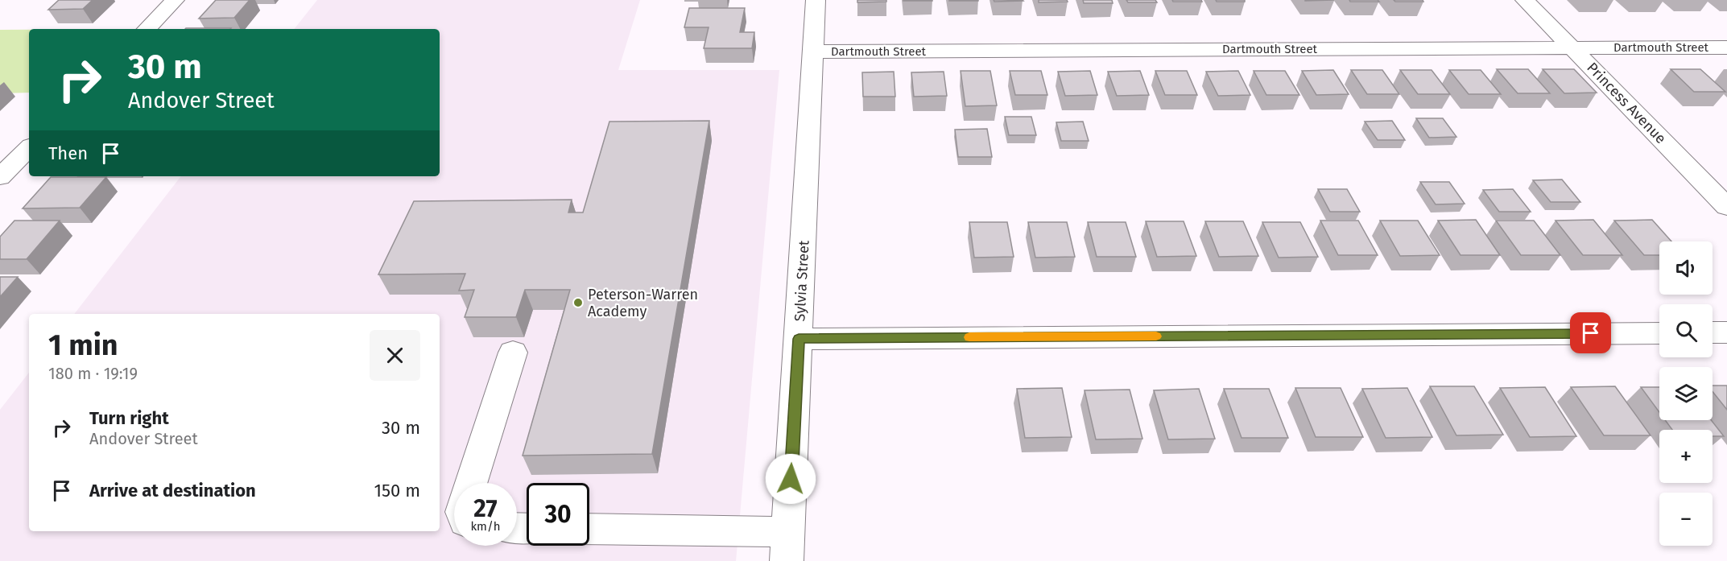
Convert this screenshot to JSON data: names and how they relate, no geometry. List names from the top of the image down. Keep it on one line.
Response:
{"streets":{"street":["Dartmouth Street","Princess Avenue","Sylvia Street"]},"crossings":[["Dartmouth Street","Princess Avenue"],["Dartmouth Street","Sylvia Street"]],"places":["Peterson-Warren Academy"],"page":{"turn":["30 m","Andover Street"],"then":"Then","map_buttons":["+","−"],"heading":["1 min","180 m · 19:19"],"list":[{"name":"Turn right","note":"Andover Street","value":"30 m"},{"name":"Arrive at destination","value":"150 m"}],"speed":"27 km/h","limit":"30"}}
